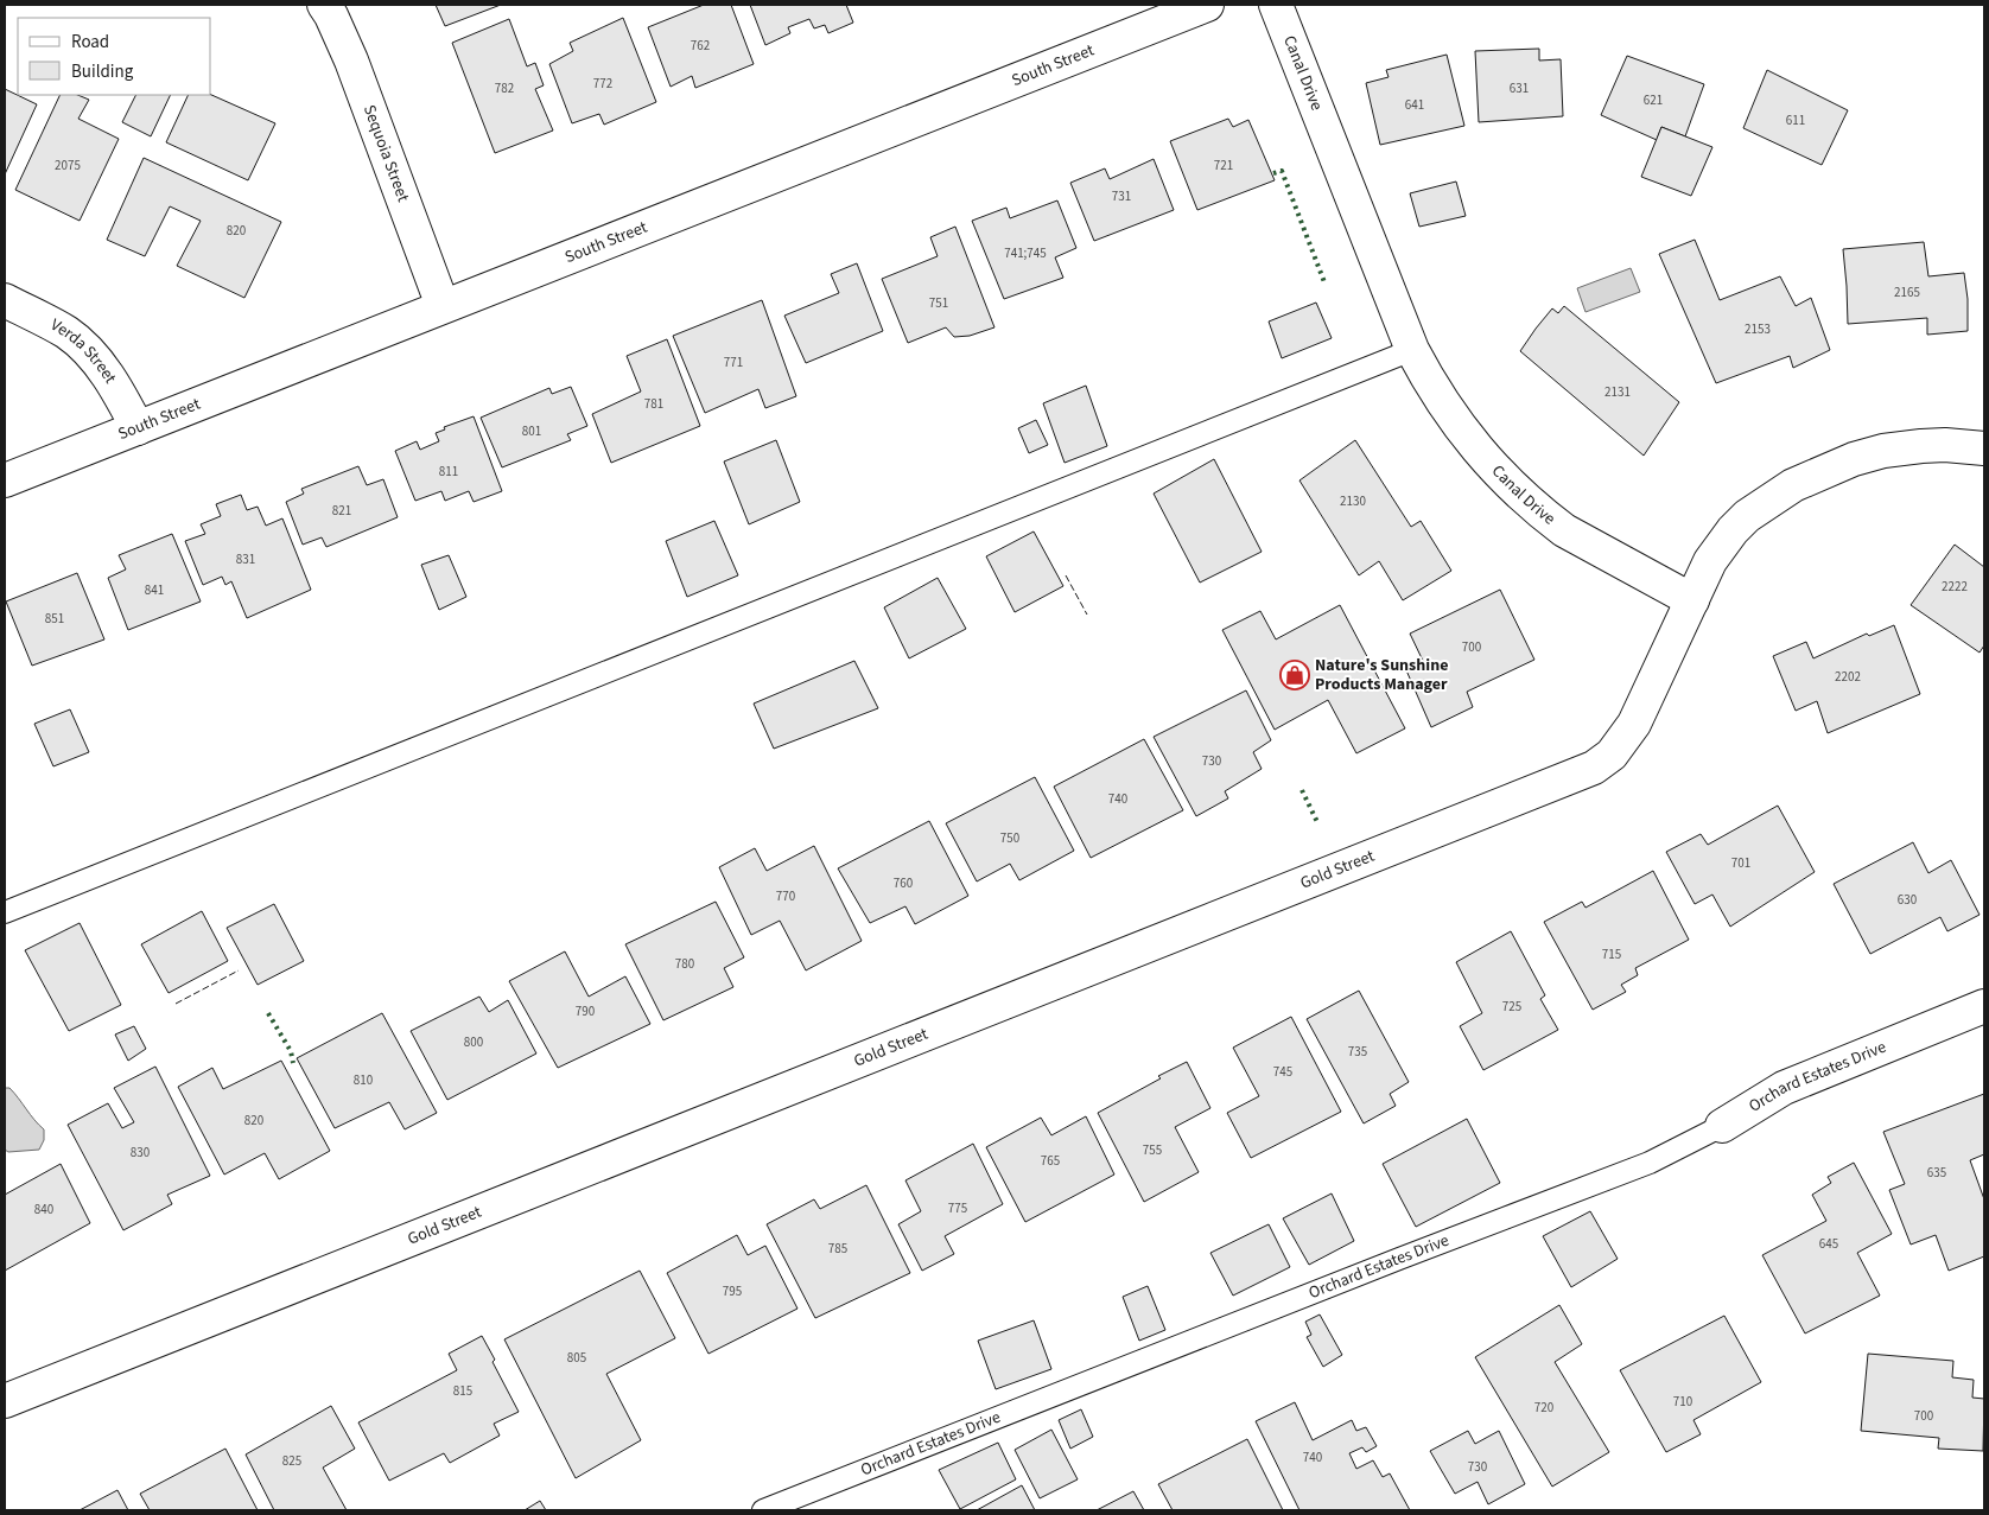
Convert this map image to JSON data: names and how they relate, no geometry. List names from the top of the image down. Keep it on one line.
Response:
{"streets":{"street":["South Street","Canal Drive","Sequoia Street","Verda Street","Gold Street","Orchard Estates Drive"]},"crossings":[["South Street","Sequoia Street"],["South Street","Verda Street"],["Canal Drive","Gold Street"]],"places":{"shop":["Nature's Sunshine Products Manager"]},"house_numbers":["762","772","782","631","621","641","611","2075","721","731","820","741;745","2165","751","2153","771","2131","781","801","811","2130","821","831","2222","841","851","700","2202","730","740","750","701","760","770","630","715","780","725","790","800","735","745","810","820","755","830","765","635","775","840","645","785","795","805","815","710","720","700","740","825","730"],"legend":["Road","Building"]}
